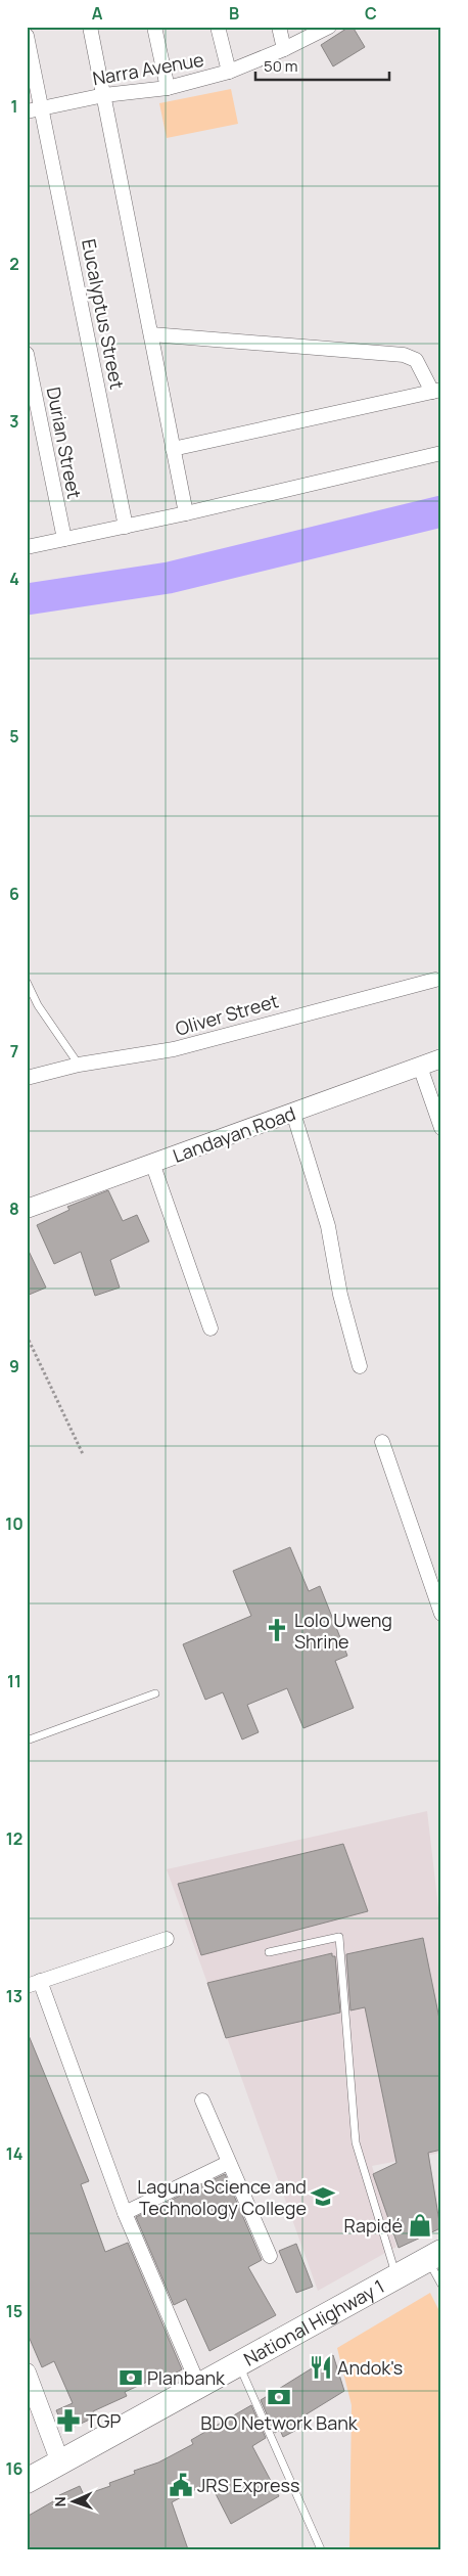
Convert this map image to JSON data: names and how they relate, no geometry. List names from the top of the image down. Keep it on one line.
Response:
{"streets":{"highway":["National Highway 1"],"street":["Narra Avenue","Eucalyptus Street","Durian Street","Oliver Street","Landayan Road"]},"crossings":[["Narra Avenue","Eucalyptus Street"]],"places":{"church":["Lolo Uweng Shrine"],"school or university":["Laguna Science and Technology College"],"shop":["Rapidé"],"restaurant":["Andok's"],"bank":["Planbank","BDO Network Bank"],"pharmacy":["TGP"],"public building":["JRS Express"]},"scale_bar":"50 m","north":"left","grid":{"columns":["A","B","C"],"rows":["1","2","3","4","5","6","7","8","9","10","11","12","13","14","15","16"]}}
